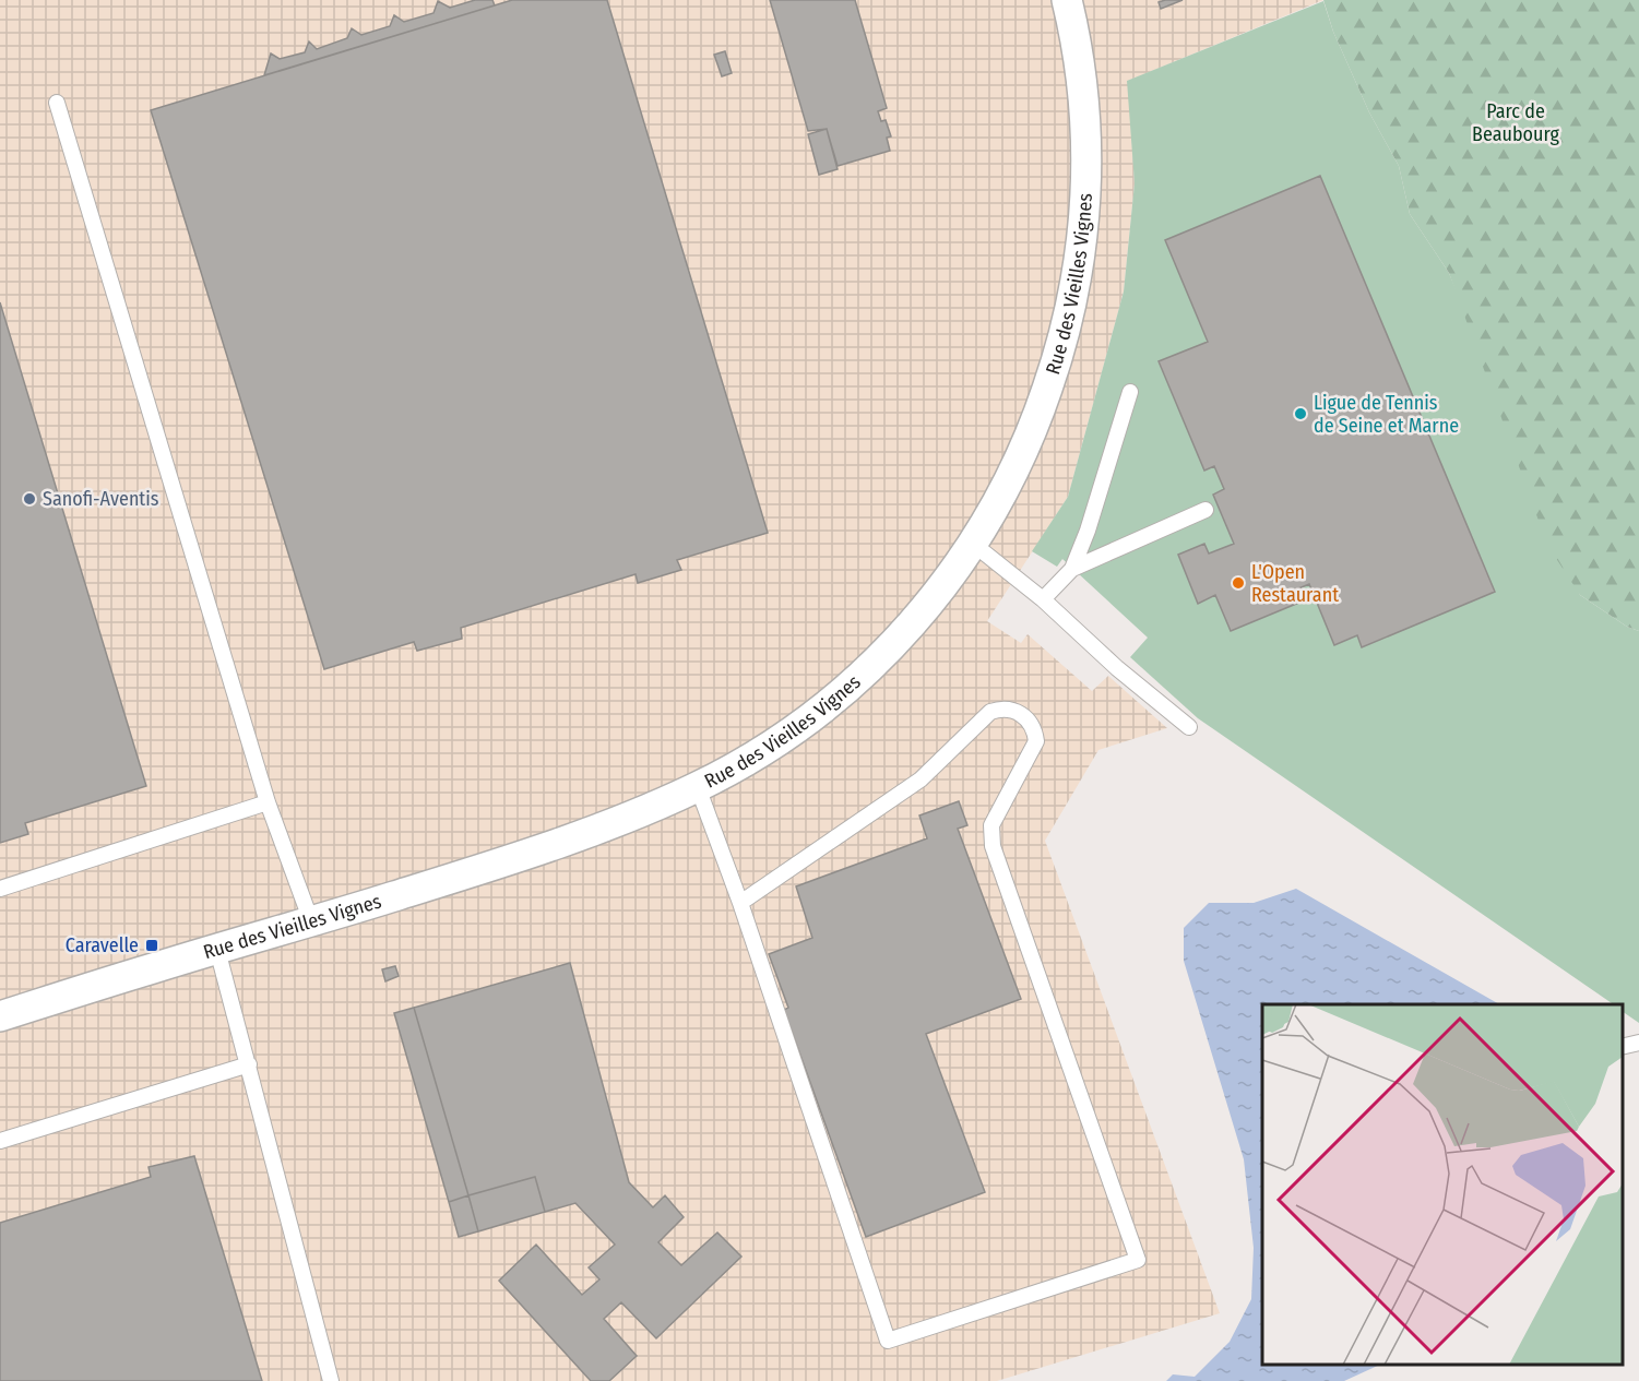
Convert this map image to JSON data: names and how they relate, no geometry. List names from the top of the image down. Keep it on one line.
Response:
{"streets":{"street":["Rue des Vieilles Vignes"]},"parks":["Parc de Beaubourg"],"places":{"other":["Ligue de Tennis de Seine et Marne","Sanofi-Aventis","L'Open Restaurant"],"transit":["Caravelle"]}}
